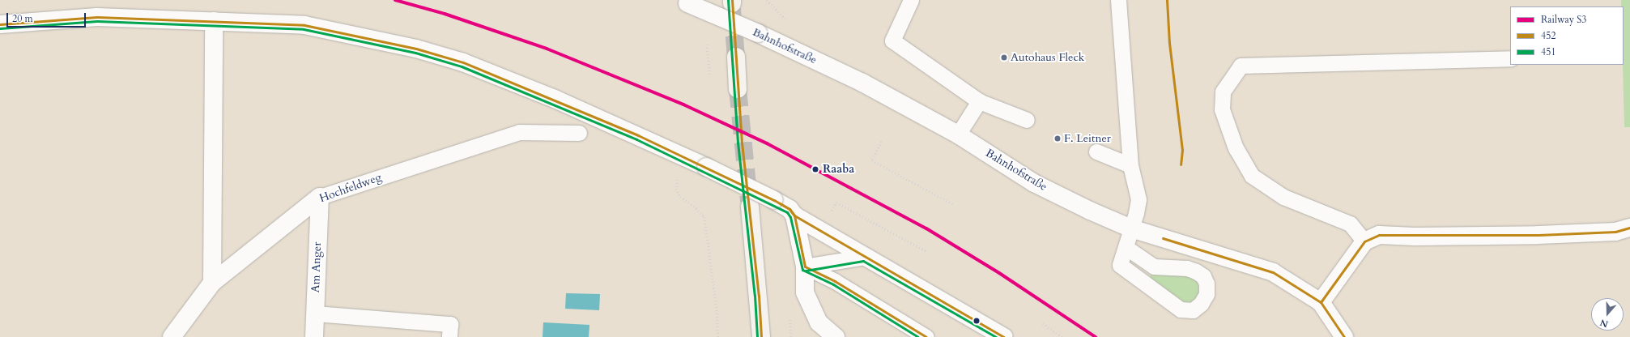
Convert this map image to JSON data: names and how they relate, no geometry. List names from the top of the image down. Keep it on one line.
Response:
{"streets":{"street":["Bahnhofstraße","Hochfeldweg","Am Anger"]},"crossings":[["Hochfeldweg","Am Anger"]],"places":["Autohaus Fleck","F. Leitner","Raaba"],"lines":["rail line S3","transit line 452","transit line 451"],"legend":["Railway S3","452","451"],"scale_bar":"20 m","north":"bottom"}
